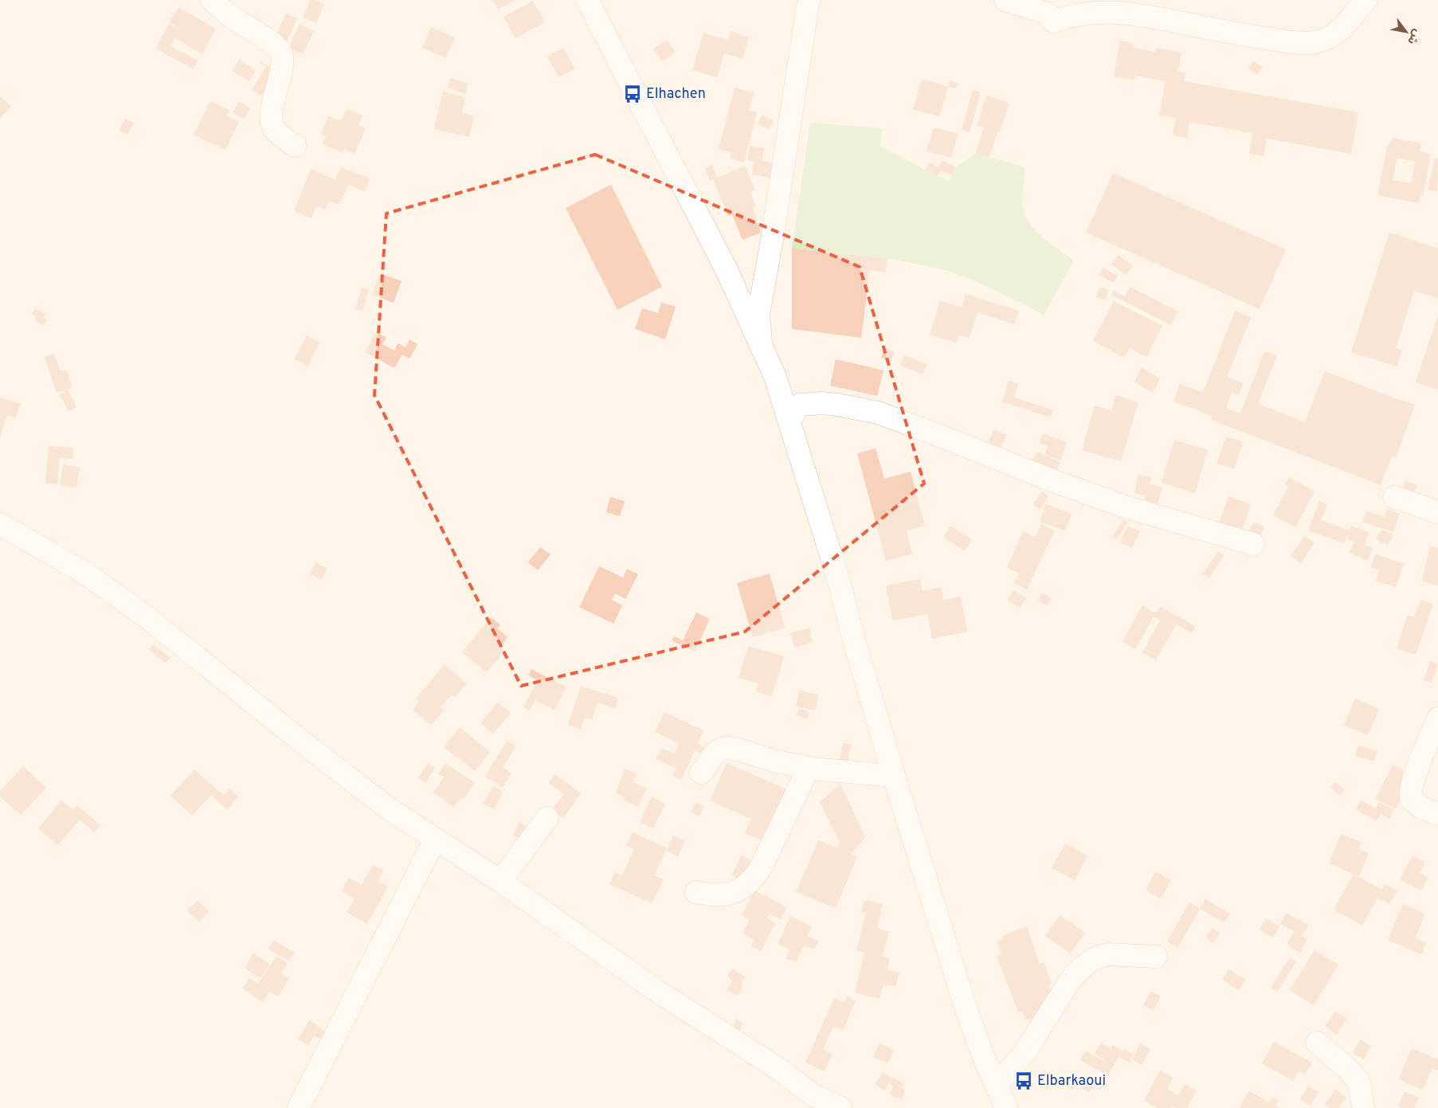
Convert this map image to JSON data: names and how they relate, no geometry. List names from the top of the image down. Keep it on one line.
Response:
{"places":{"bus stop":["Elhachen","Elbarkaoui"]},"north":"bottom right"}
